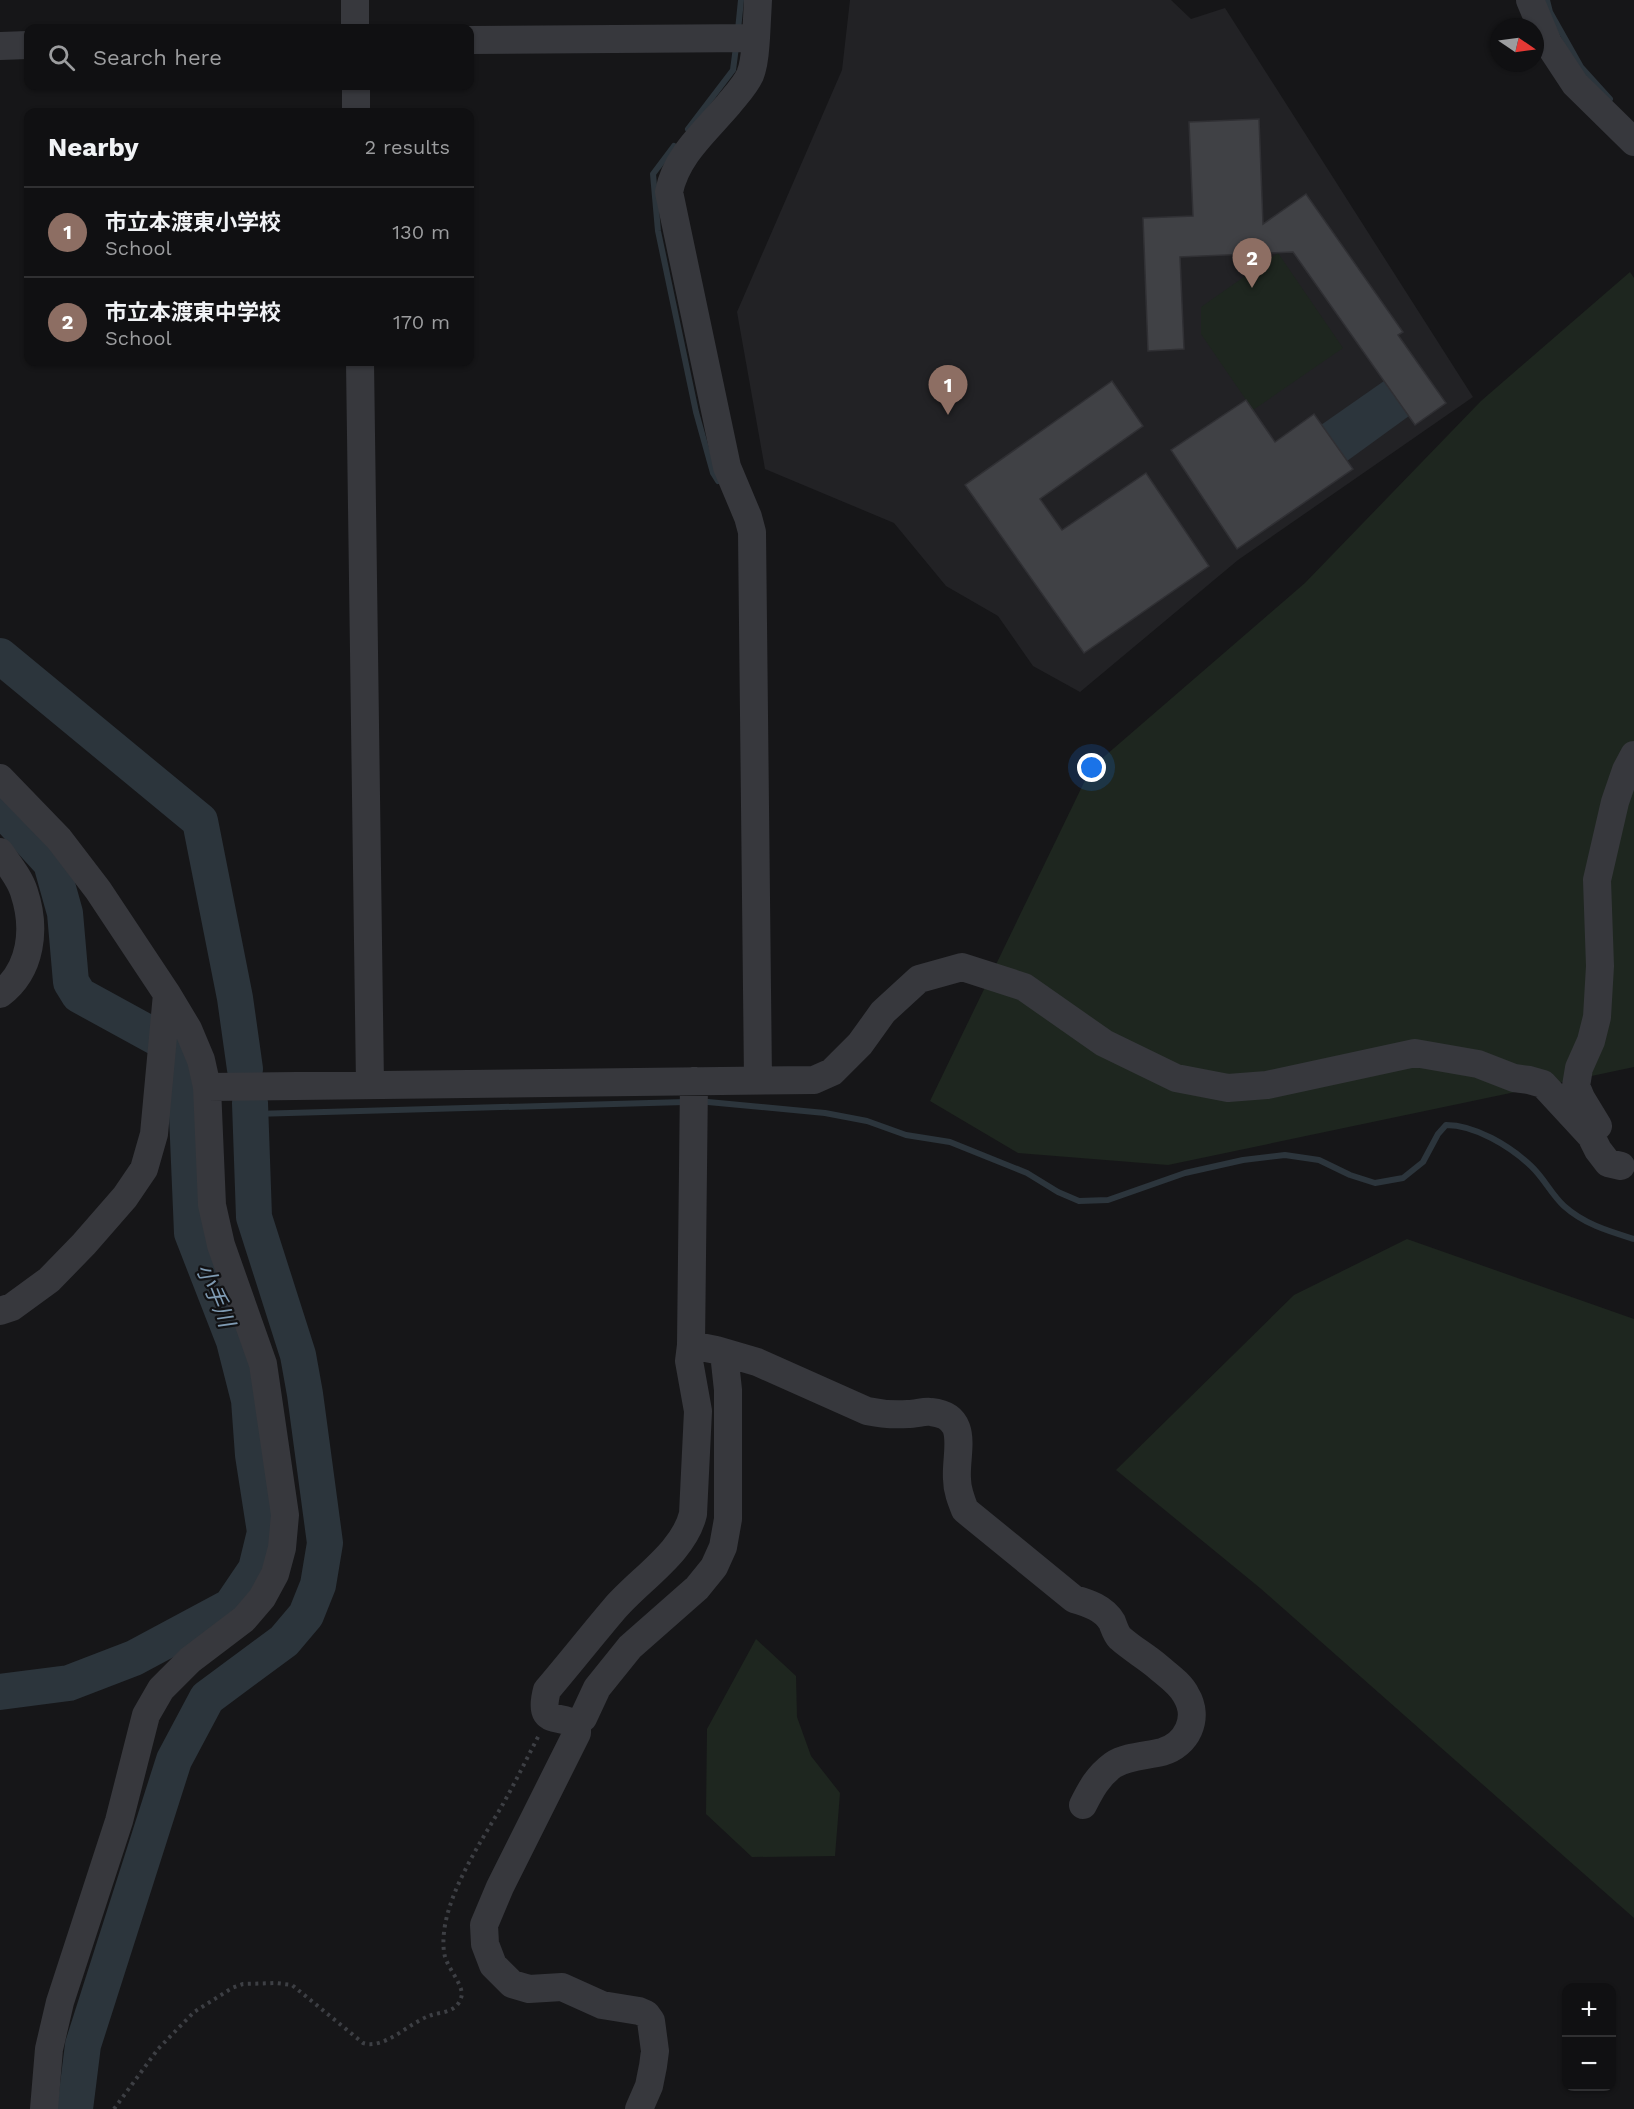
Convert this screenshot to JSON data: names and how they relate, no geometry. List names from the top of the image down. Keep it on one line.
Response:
{"water":["小手川"],"north":"right","page":{"search":"Search here","heading":["Nearby","2 results"],"list":[{"mark":"1","name":"市立本渡東小学校","note":"School","value":"130 m"},{"mark":"2","name":"市立本渡東中学校","note":"School","value":"170 m"}],"pins":["2","1"],"map_buttons":["+","−"]}}
